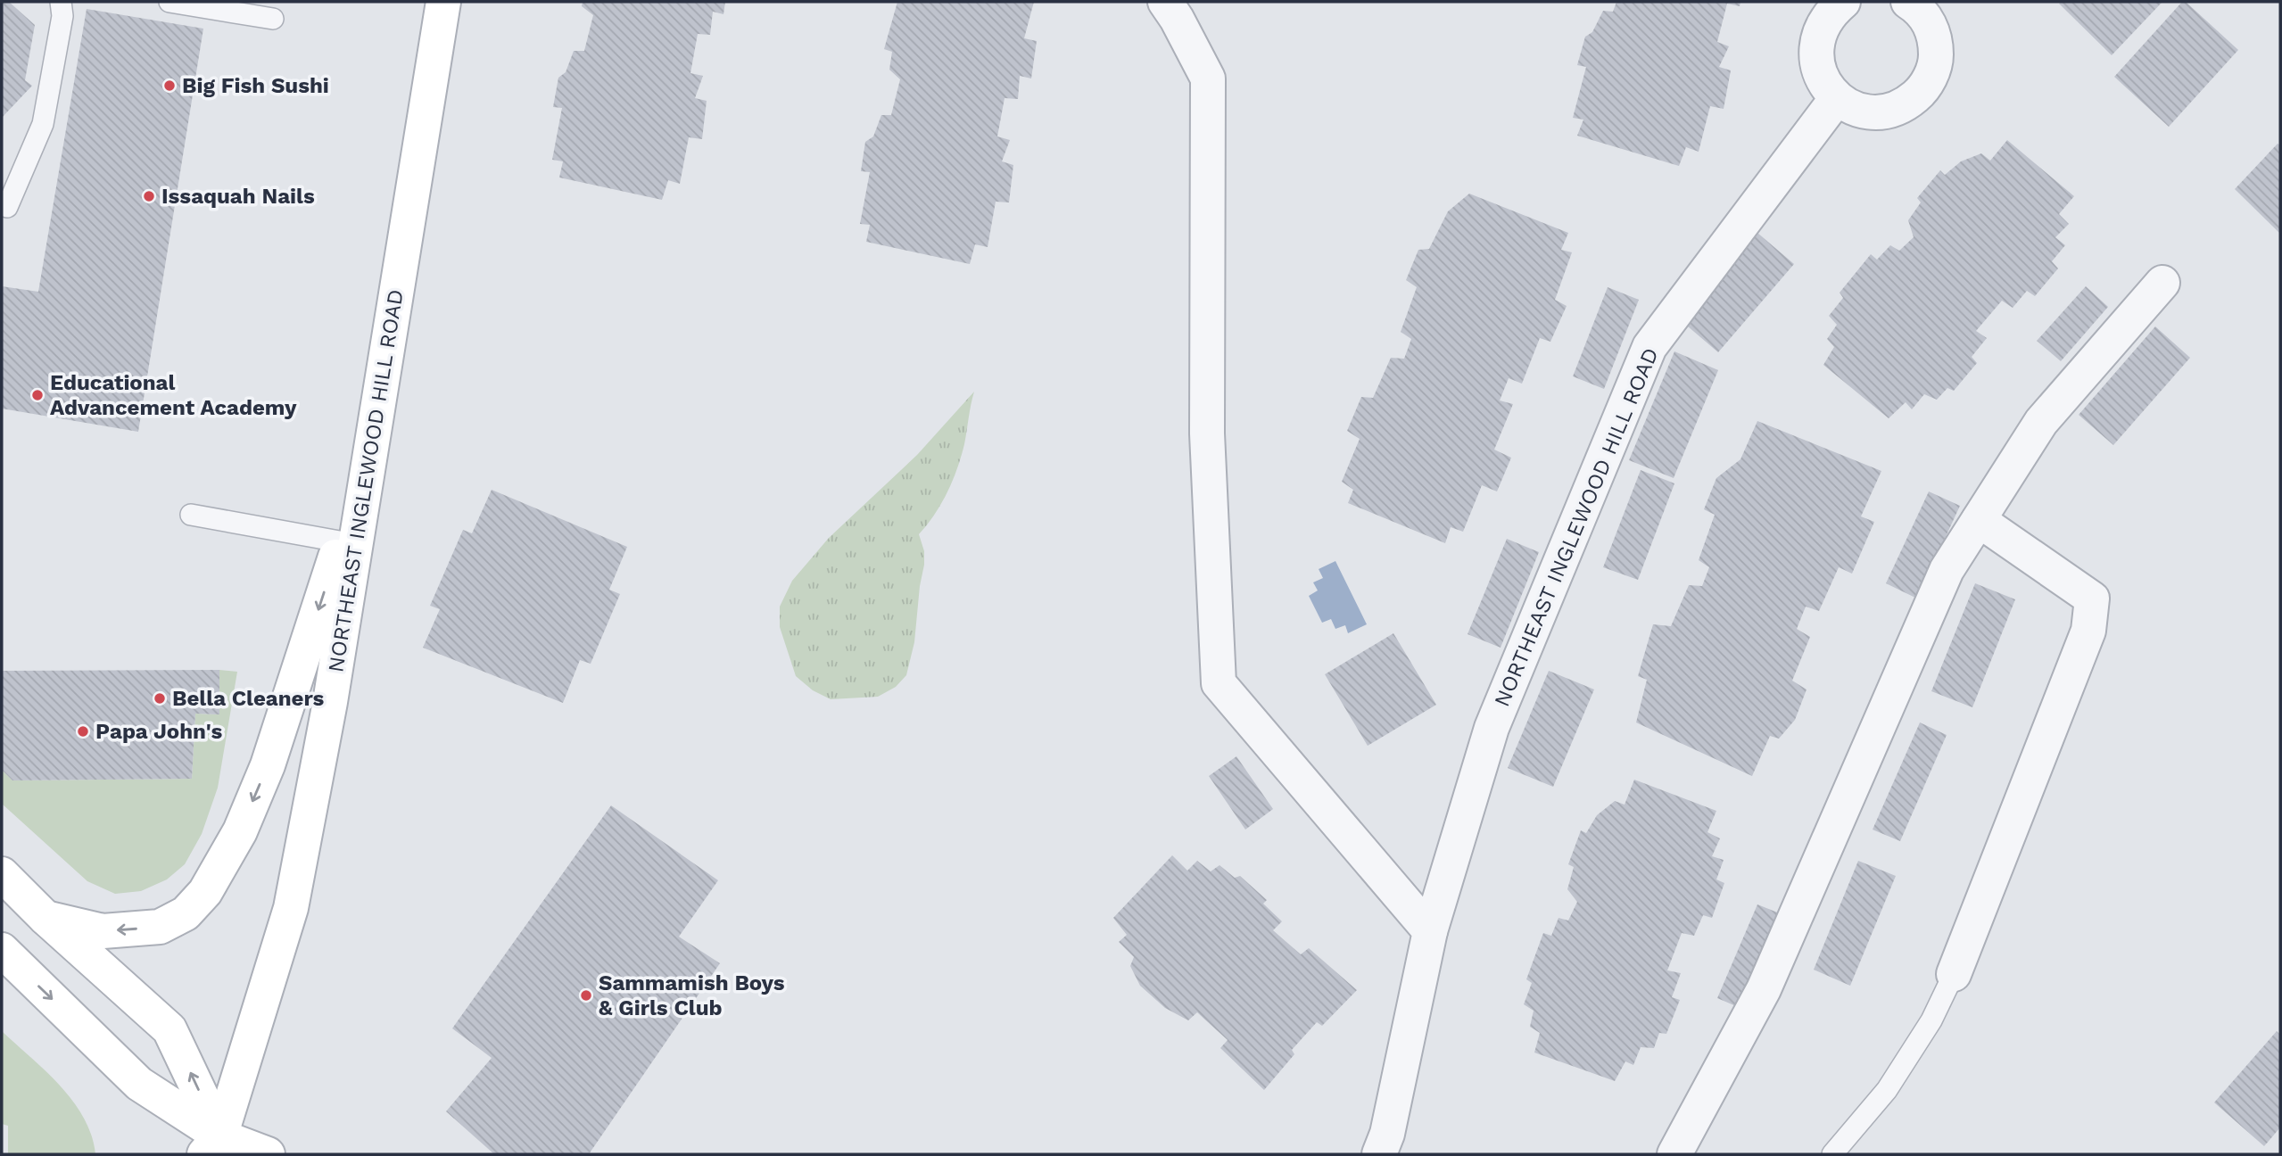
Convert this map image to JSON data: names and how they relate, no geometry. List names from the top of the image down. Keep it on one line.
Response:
{"streets":{"main road":["NORTHEAST INGLEWOOD HILL ROAD"]},"places":["Big Fish Sushi","Issaquah Nails","Educational Advancement Academy","Bella Cleaners","Papa John's","Sammamish Boys & Girls Club"]}
